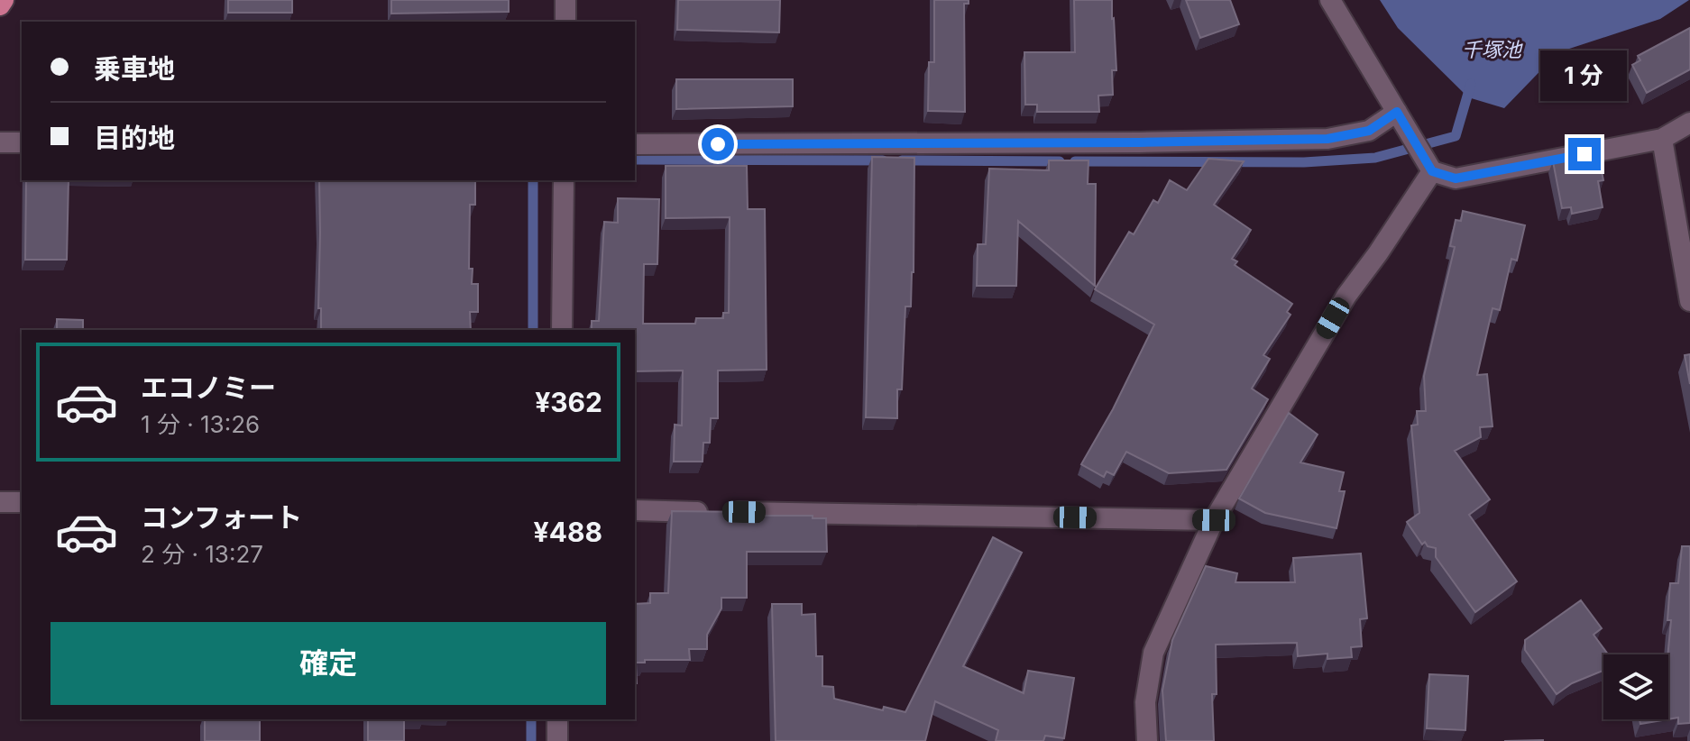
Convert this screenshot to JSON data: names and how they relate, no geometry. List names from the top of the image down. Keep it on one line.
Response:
{"water":["千塚池"],"page":{"banner":["乗車地","目的地"],"bubble":"1 分","list":[{"name":"エコノミー","note":"1 分 · 13:26","value":"¥362"},{"name":"コンフォート","note":"2 分 · 13:27","value":"¥488"}],"buttons":"確定"}}
